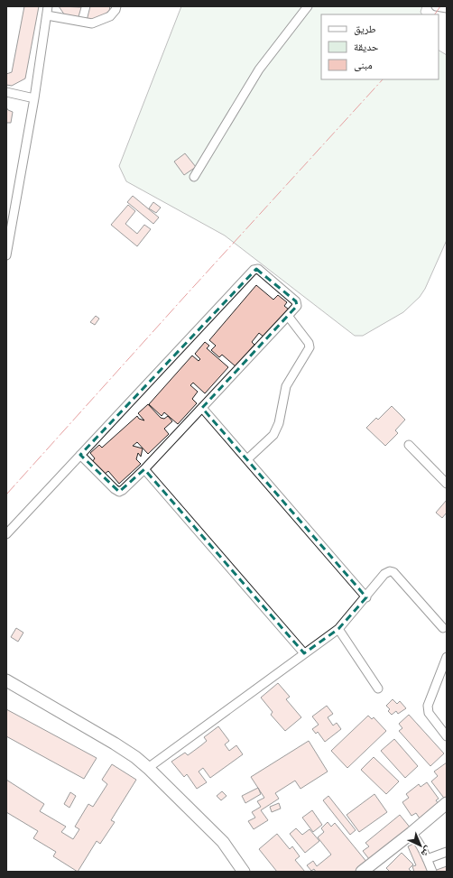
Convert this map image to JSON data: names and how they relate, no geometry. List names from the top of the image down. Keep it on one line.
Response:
{"legend":["طريق","حديقة","مبنى"],"north":"bottom right"}
